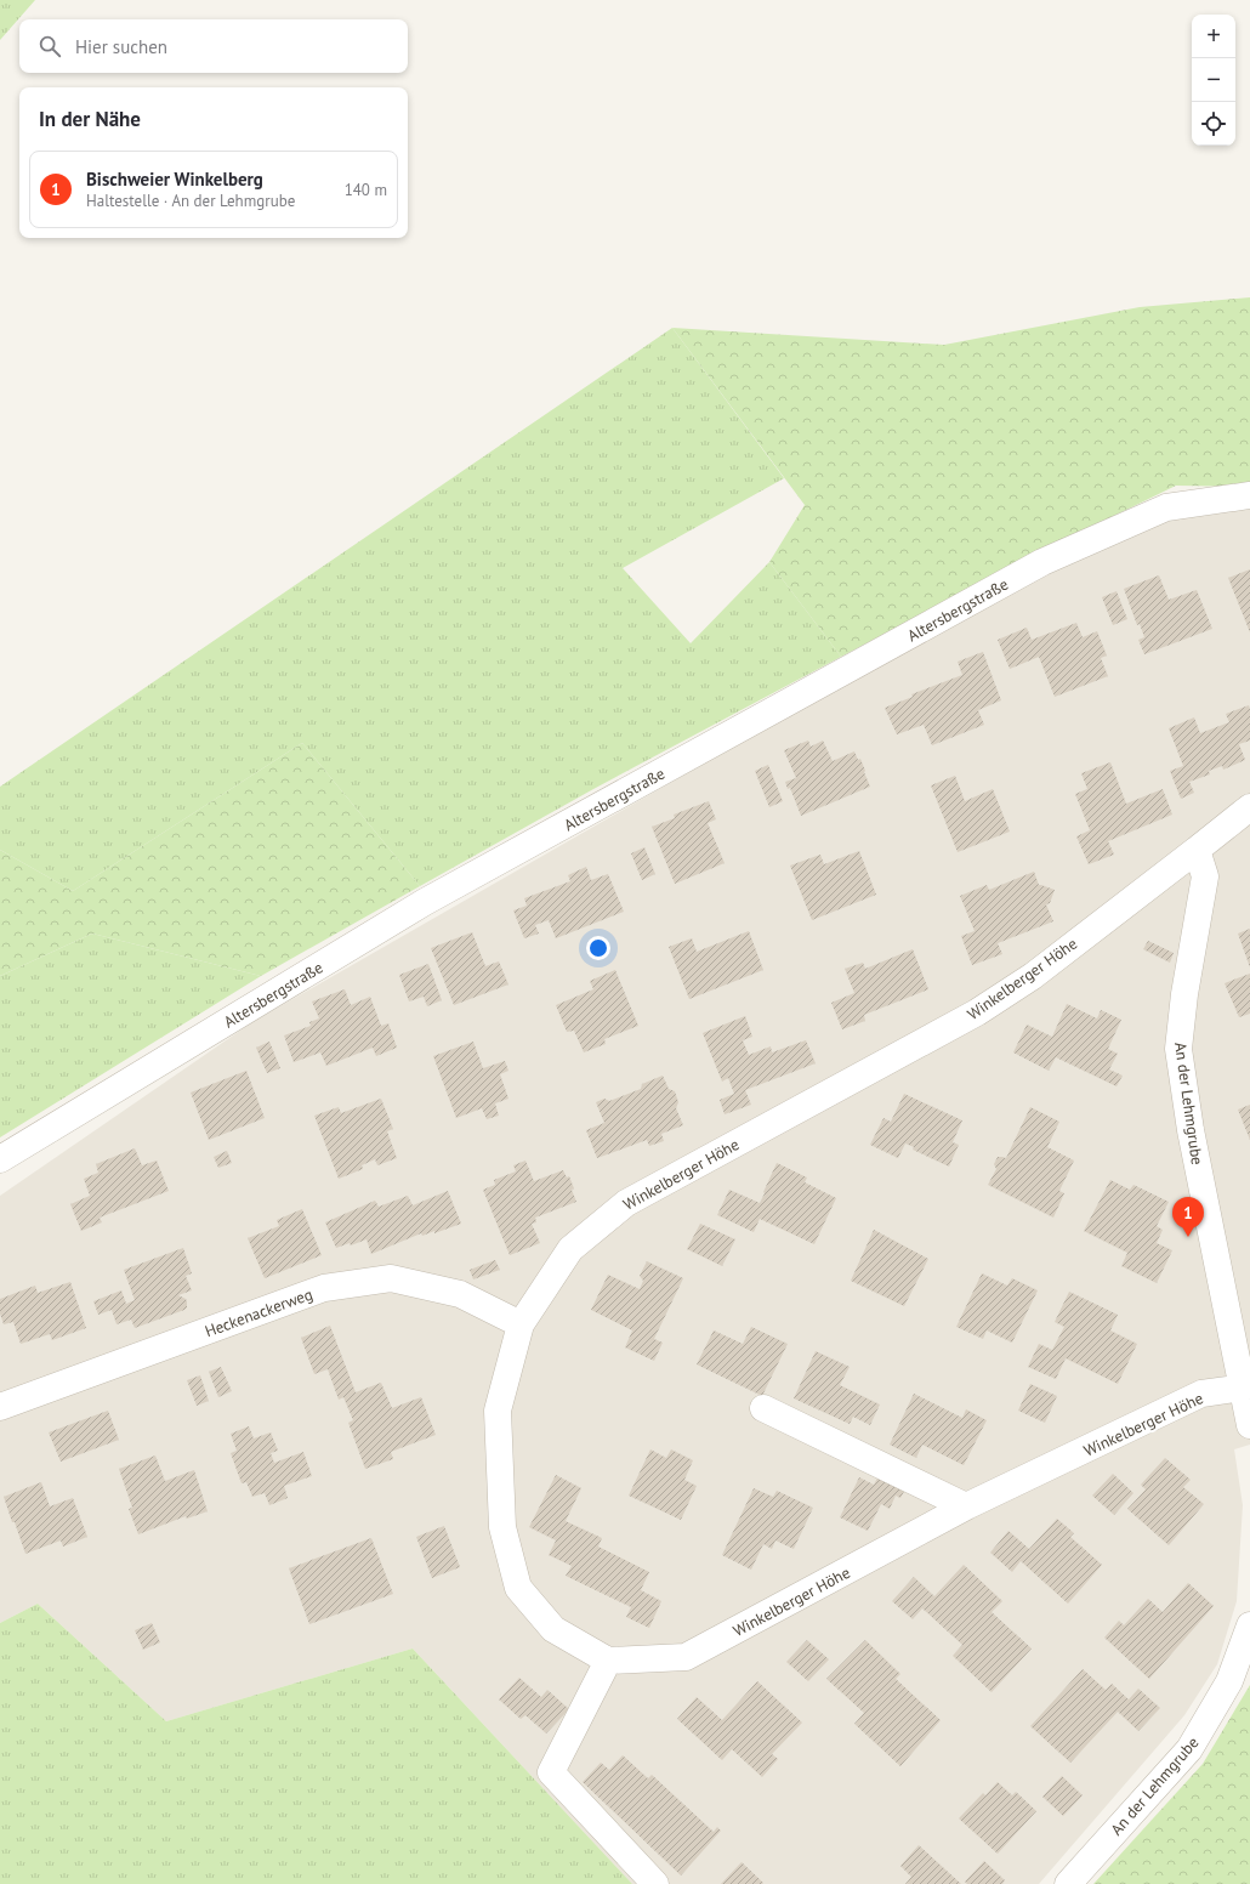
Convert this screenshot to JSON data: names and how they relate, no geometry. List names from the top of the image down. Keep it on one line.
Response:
{"streets":{"street":["Altersbergstraße","Winkelberger Höhe","An der Lehmgrube","Heckenackerweg"]},"crossings":[["Winkelberger Höhe","An der Lehmgrube"],["Winkelberger Höhe","Heckenackerweg"]],"page":{"map_buttons":["+","−"],"search":"Hier suchen","heading":"In der Nähe","list":[{"mark":"1","name":"Bischweier Winkelberg","note":"Haltestelle · An der Lehmgrube","value":"140 m"}],"pins":"1"}}
